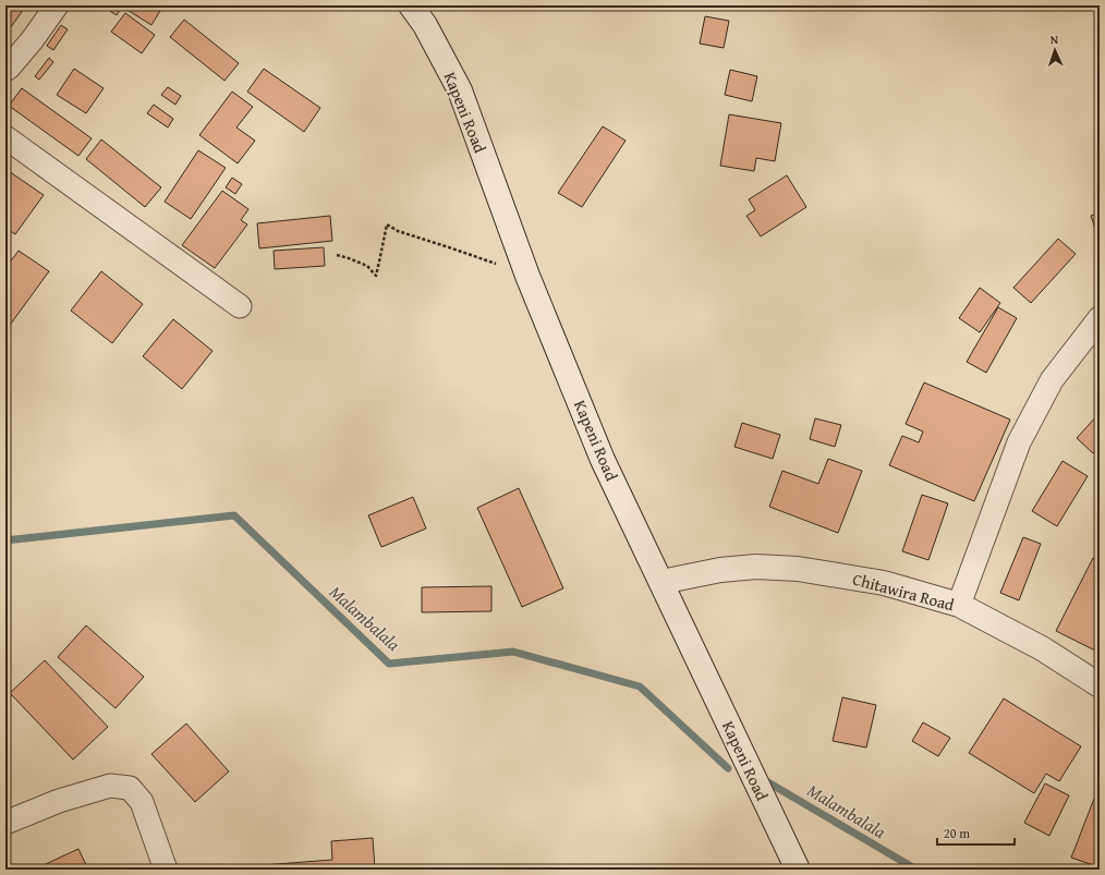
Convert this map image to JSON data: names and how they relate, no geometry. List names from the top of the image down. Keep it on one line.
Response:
{"streets":{"main road":["Kapeni Road","Chitawira Road"]},"crossings":[["Kapeni Road","Chitawira Road"]],"water":["Malambalala"],"scale_bar":"20 m","north":"top"}
